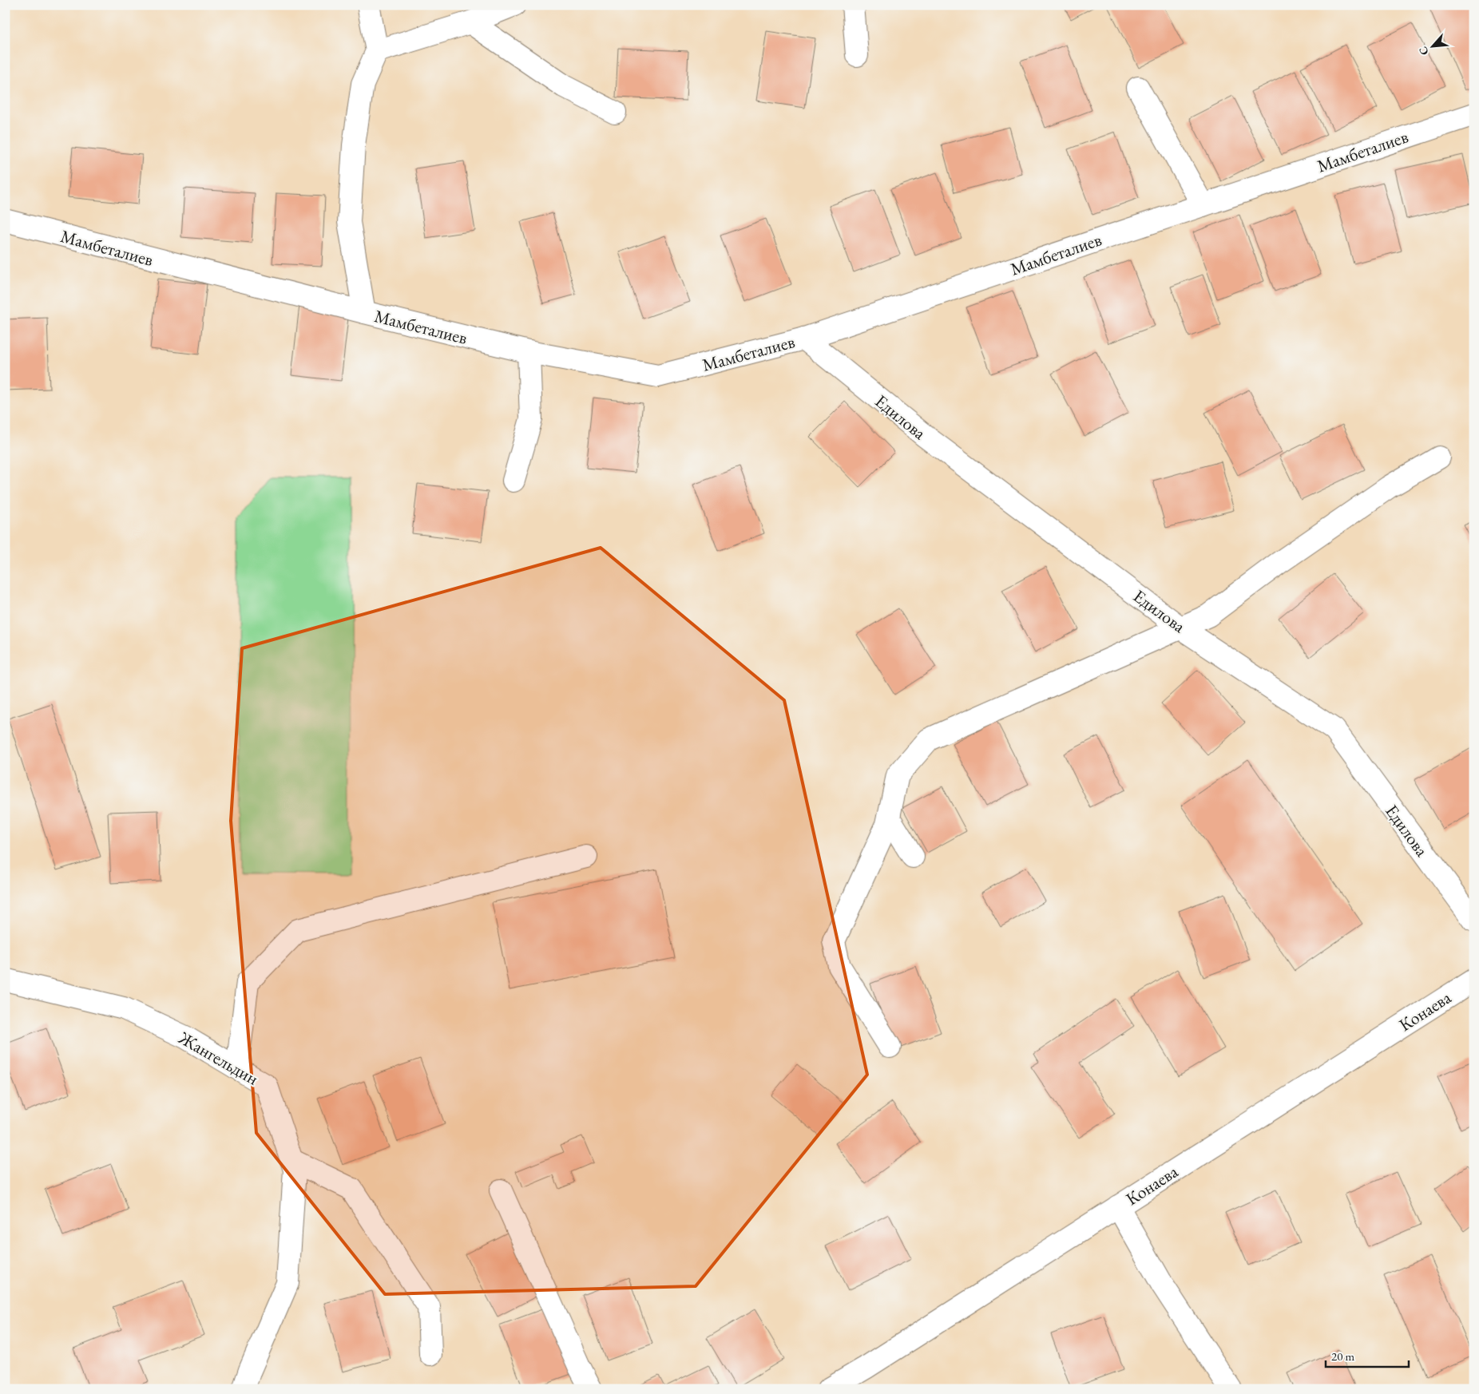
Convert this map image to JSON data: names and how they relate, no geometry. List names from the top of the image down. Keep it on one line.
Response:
{"streets":{"street":["Мамбеталиев","Едилова","Конаева","Жангельдин"]},"crossings":[["Мамбеталиев","Едилова"]],"scale_bar":"20 m","north":"bottom left"}
